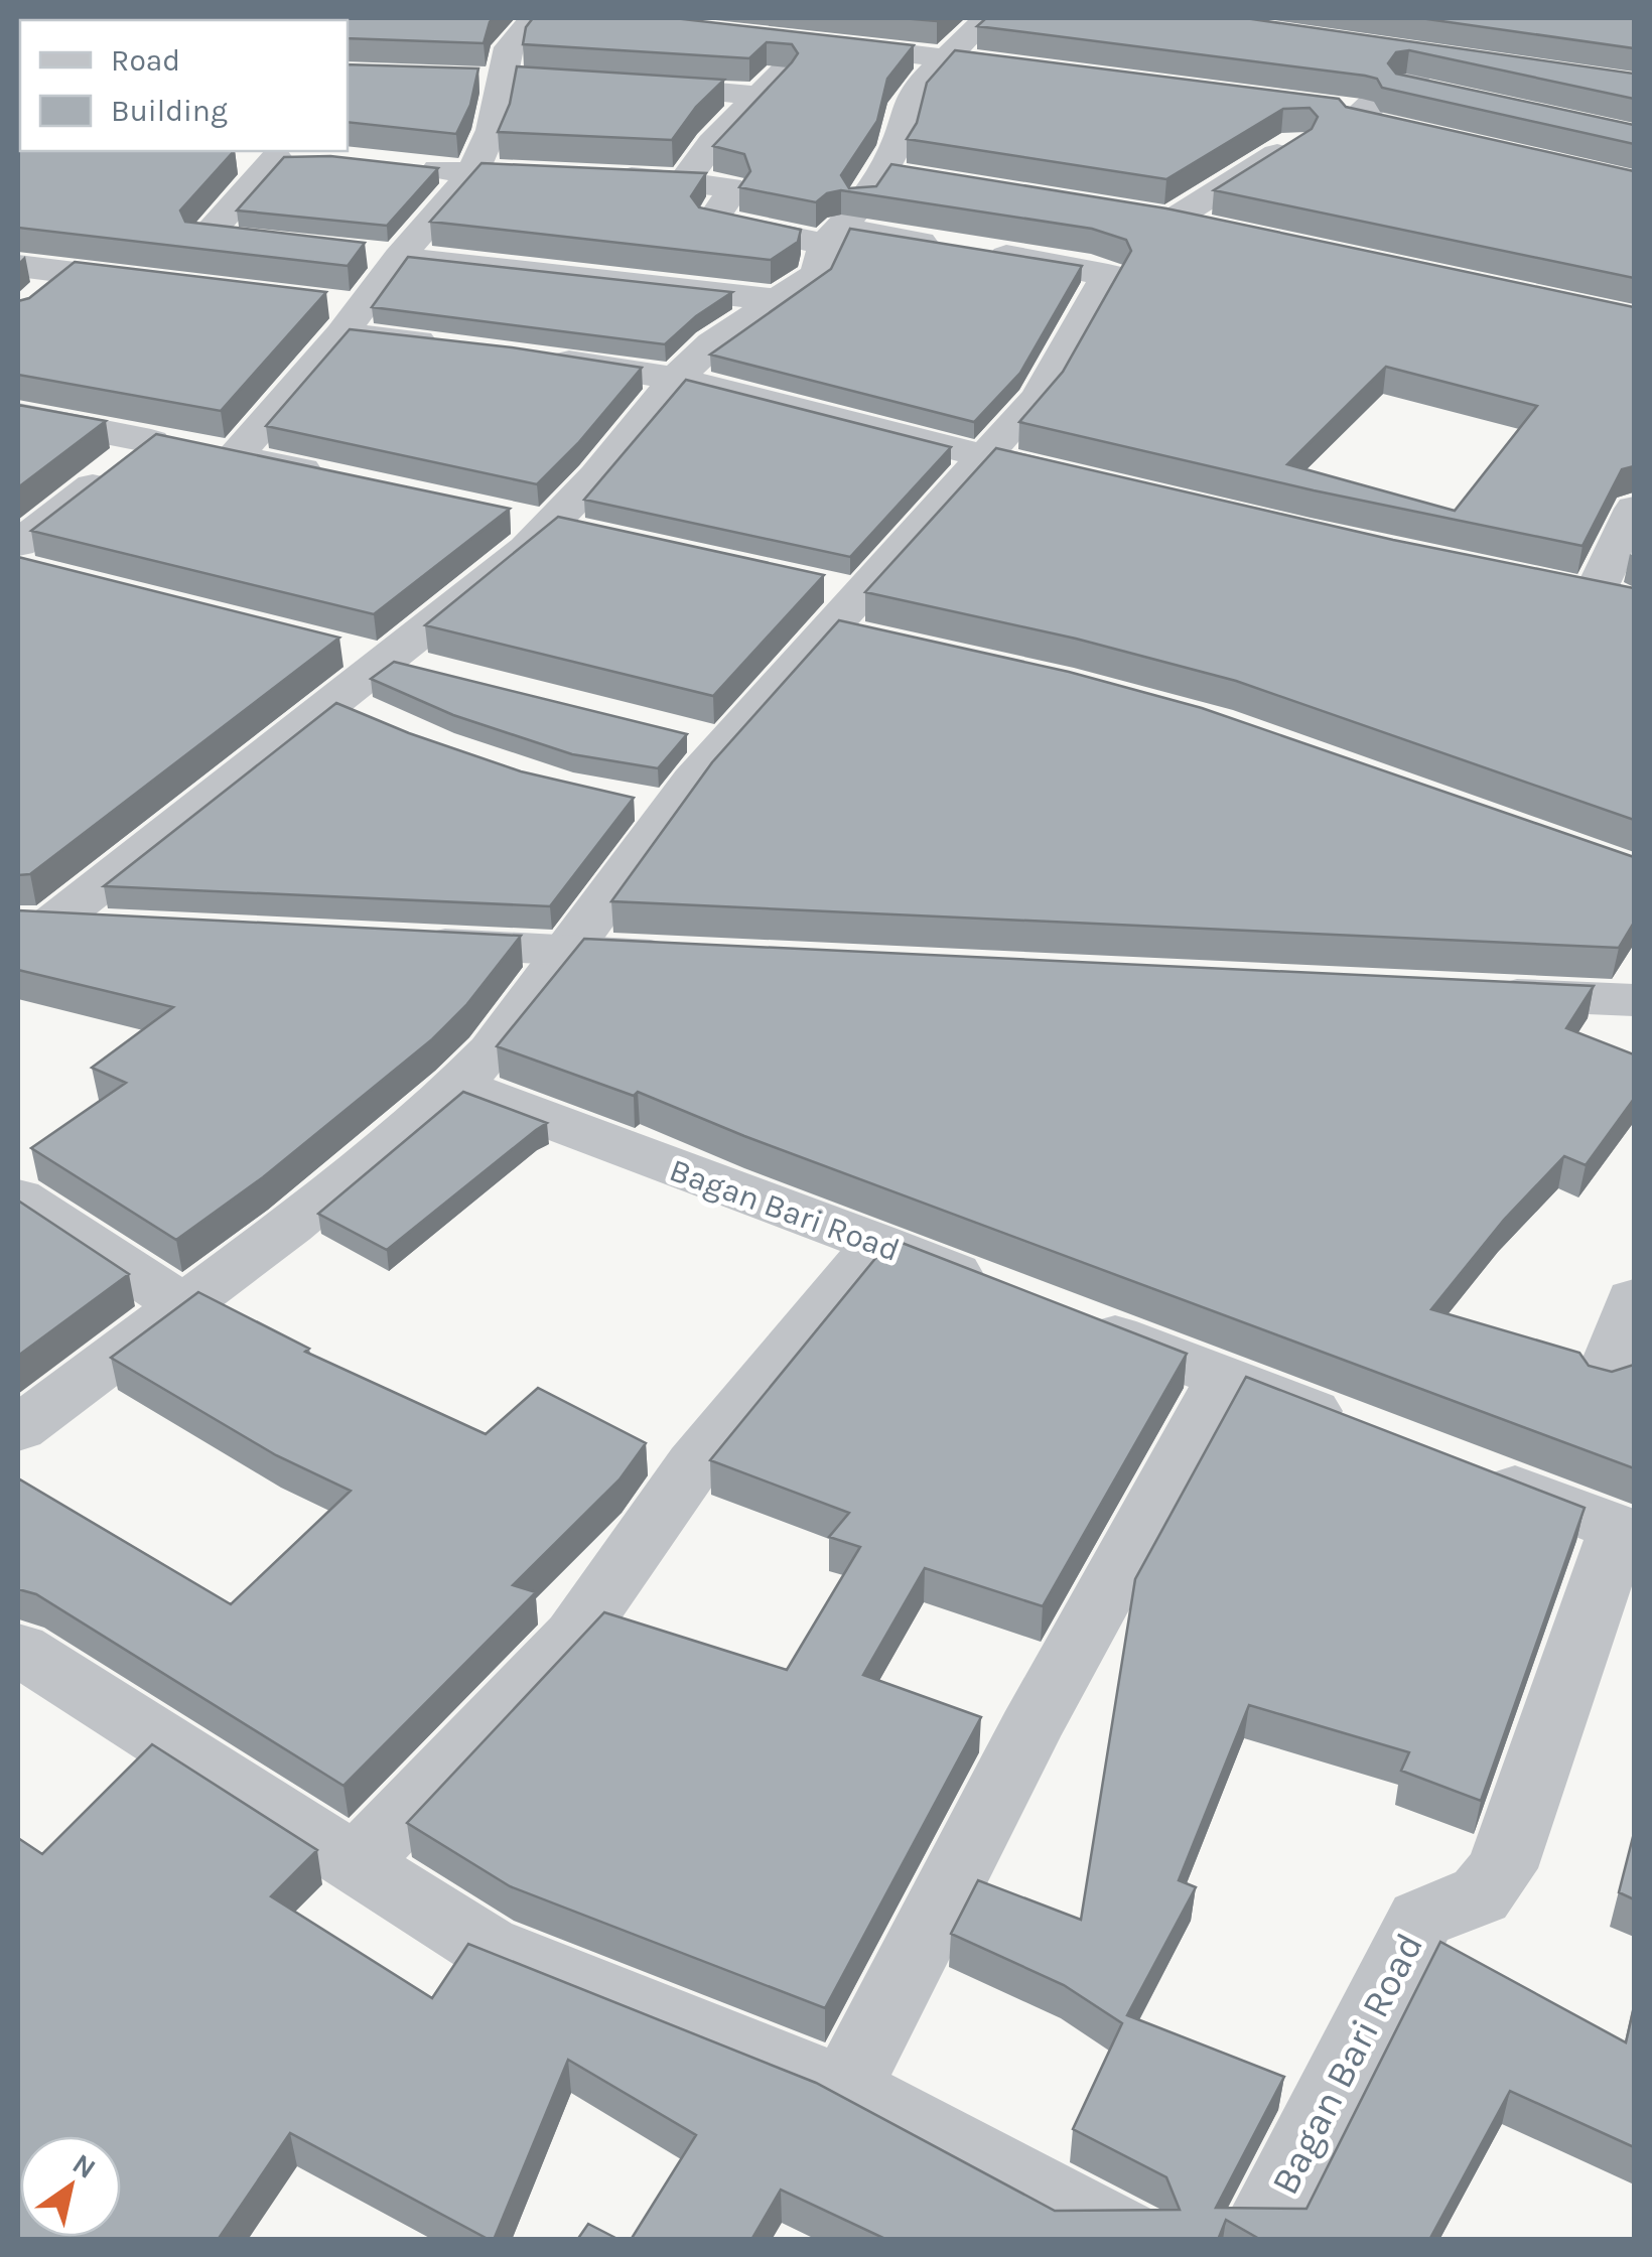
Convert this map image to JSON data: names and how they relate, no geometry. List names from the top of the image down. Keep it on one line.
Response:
{"streets":{"street":["Bagan Bari Road"]},"legend":["Road","Building"],"north":"top right"}
